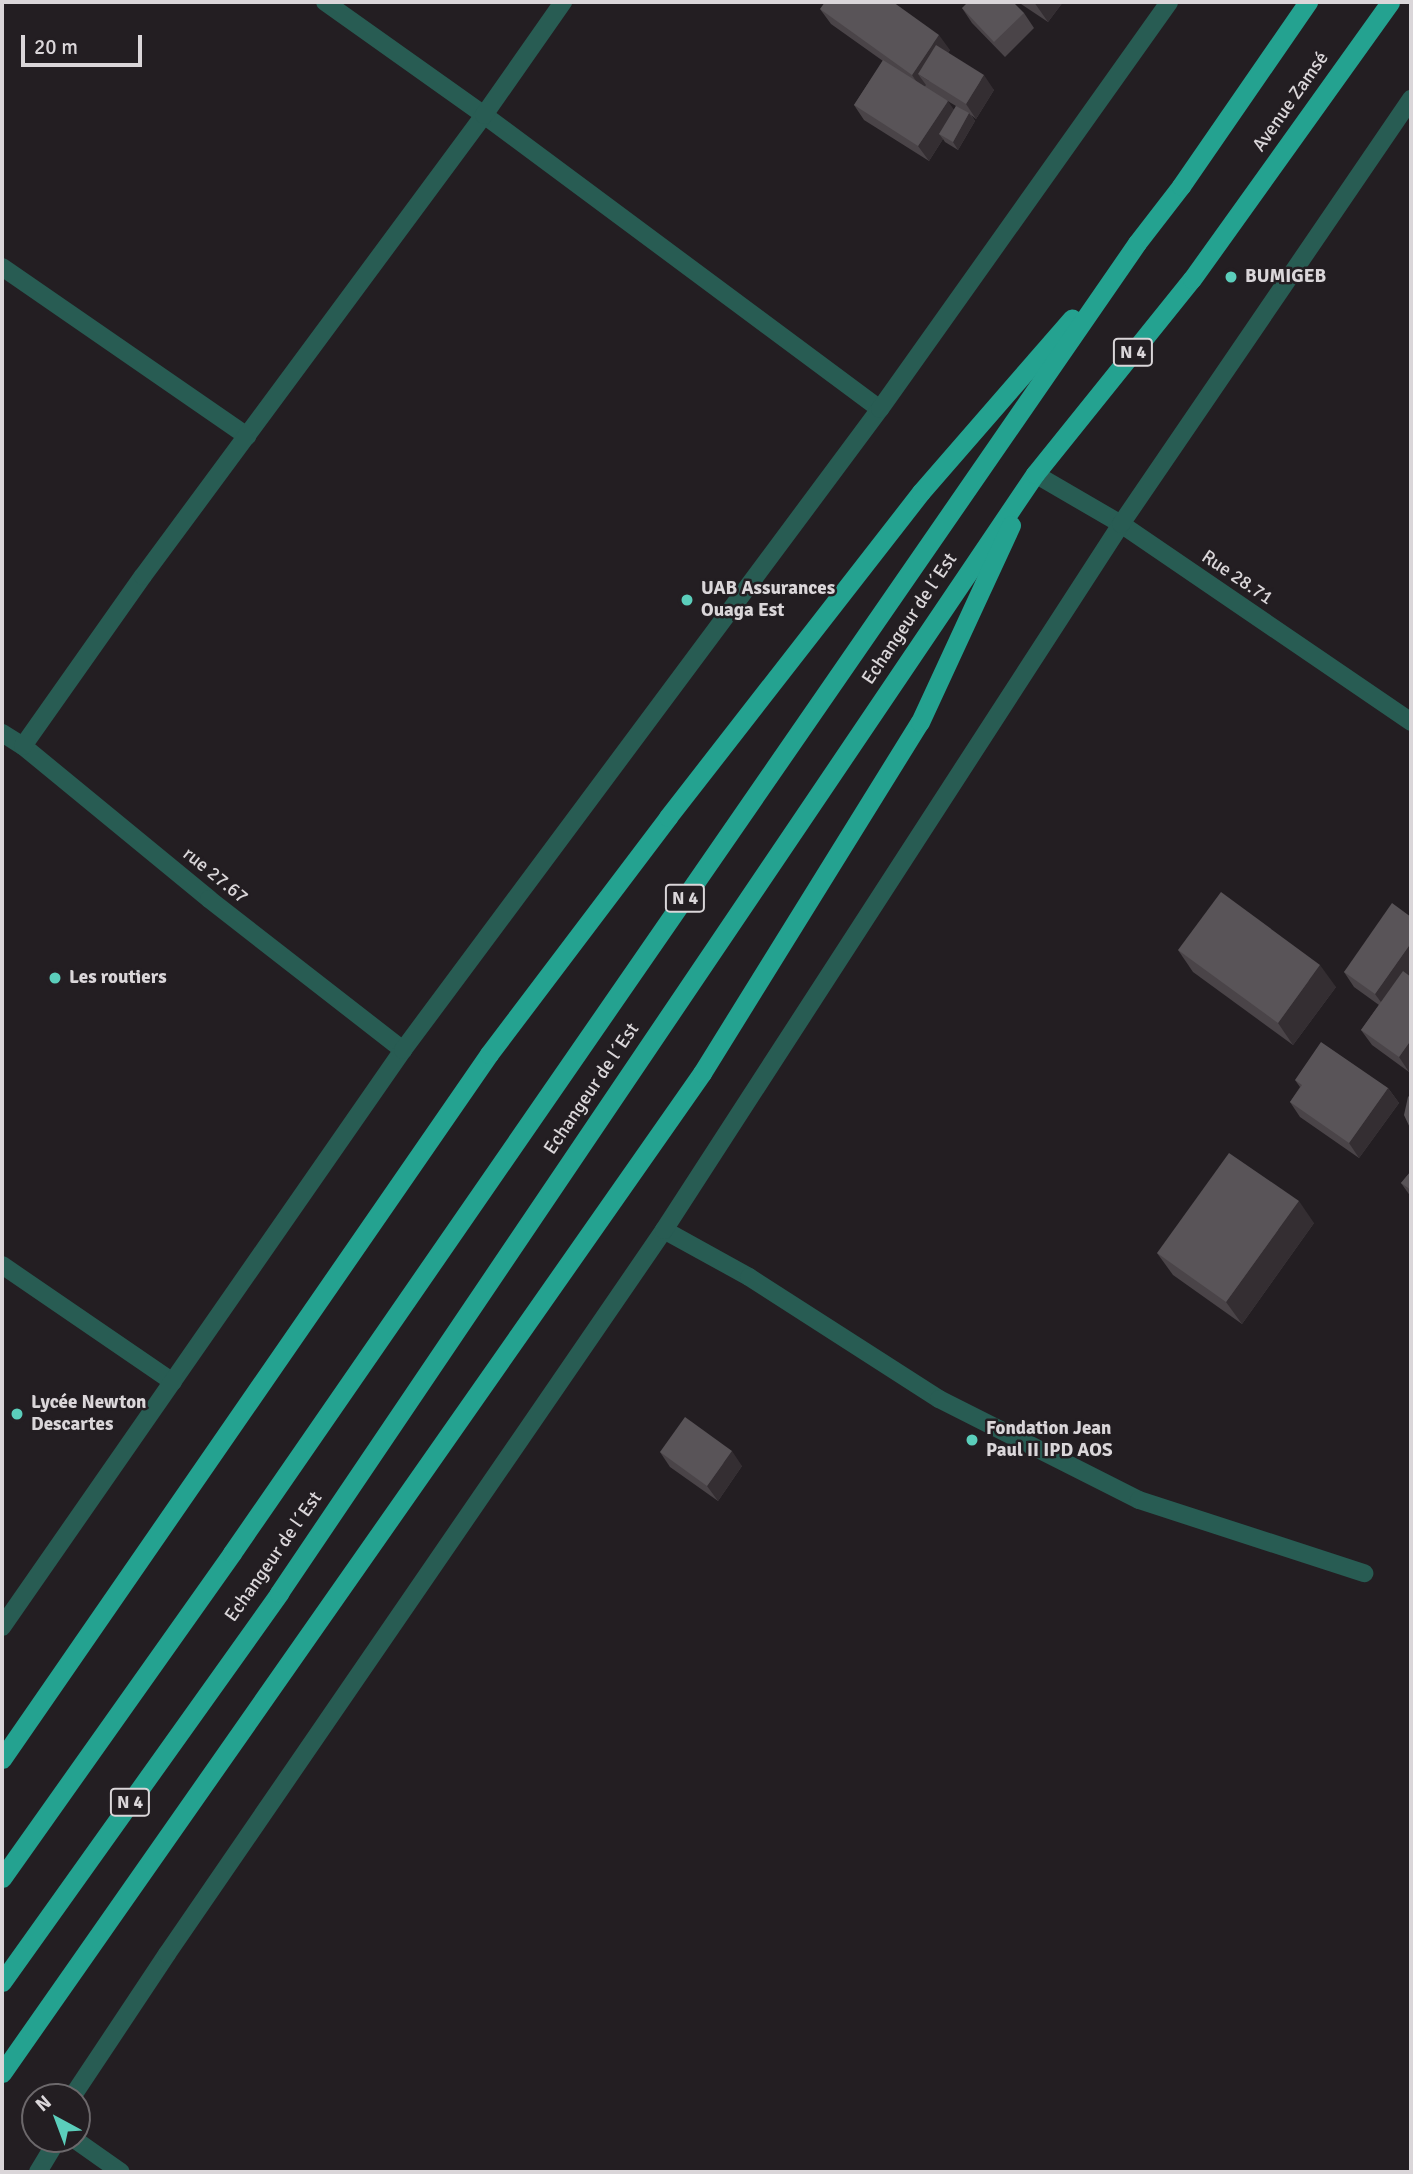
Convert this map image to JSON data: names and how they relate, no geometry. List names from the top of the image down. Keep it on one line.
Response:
{"streets":{"highway":["Avenue Zamsé","N 4","Echangeur de l´Est"],"street":["Rue 28.71","rue 27.67"]},"crossings":[["Avenue Zamsé","Echangeur de l´Est"],["Rue 28.71","Echangeur de l´Est"]],"places":["BUMIGEB","UAB Assurances Ouaga Est","Les routiers","Lycée Newton Descartes","Fondation Jean Paul II IPD AOS"],"scale_bar":"20 m","north":"top left"}
